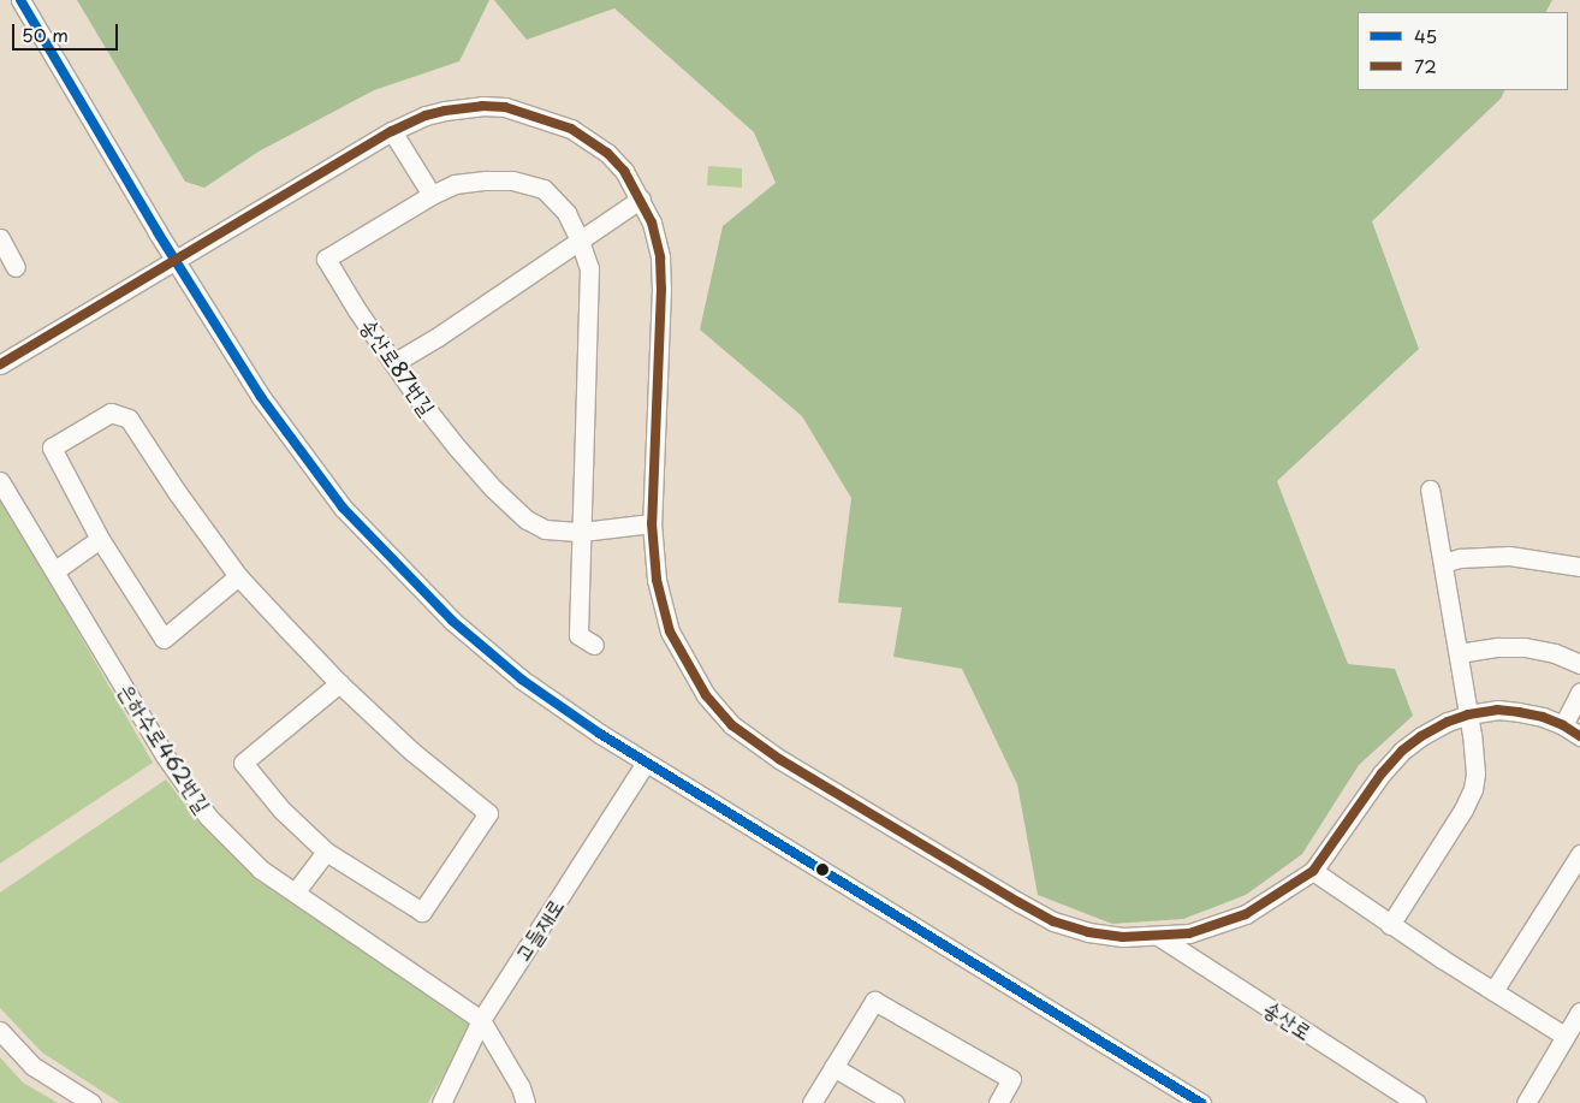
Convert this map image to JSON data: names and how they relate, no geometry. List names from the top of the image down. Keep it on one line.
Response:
{"streets":{"street":["송산로87번길","은하수로462번길","고들재로","송산로"]},"crossings":[["은하수로462번길","고들재로"]],"lines":["transit line 45","transit line 72"],"legend":["45","72"],"scale_bar":"50 m"}
